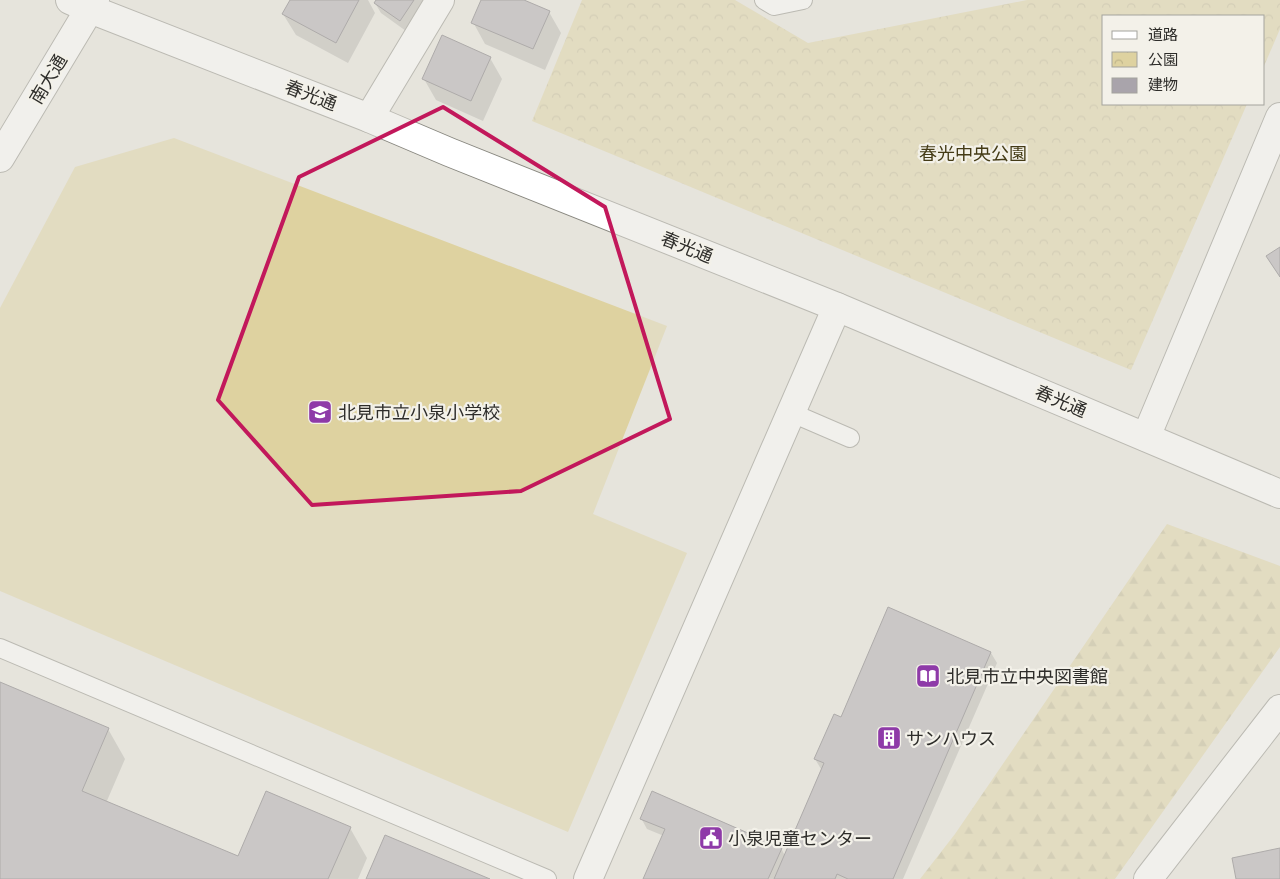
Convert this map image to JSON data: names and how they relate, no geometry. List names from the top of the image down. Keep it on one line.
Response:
{"streets":{"street":["南大通","春光通"]},"crossings":[["南大通","春光通"]],"parks":["春光中央公園"],"places":{"school or university":["北見市立小泉小学校"],"library":["北見市立中央図書館"],"building":["サンハウス"],"public building":["小泉児童センター"]},"legend":["道路","公園","建物"]}
